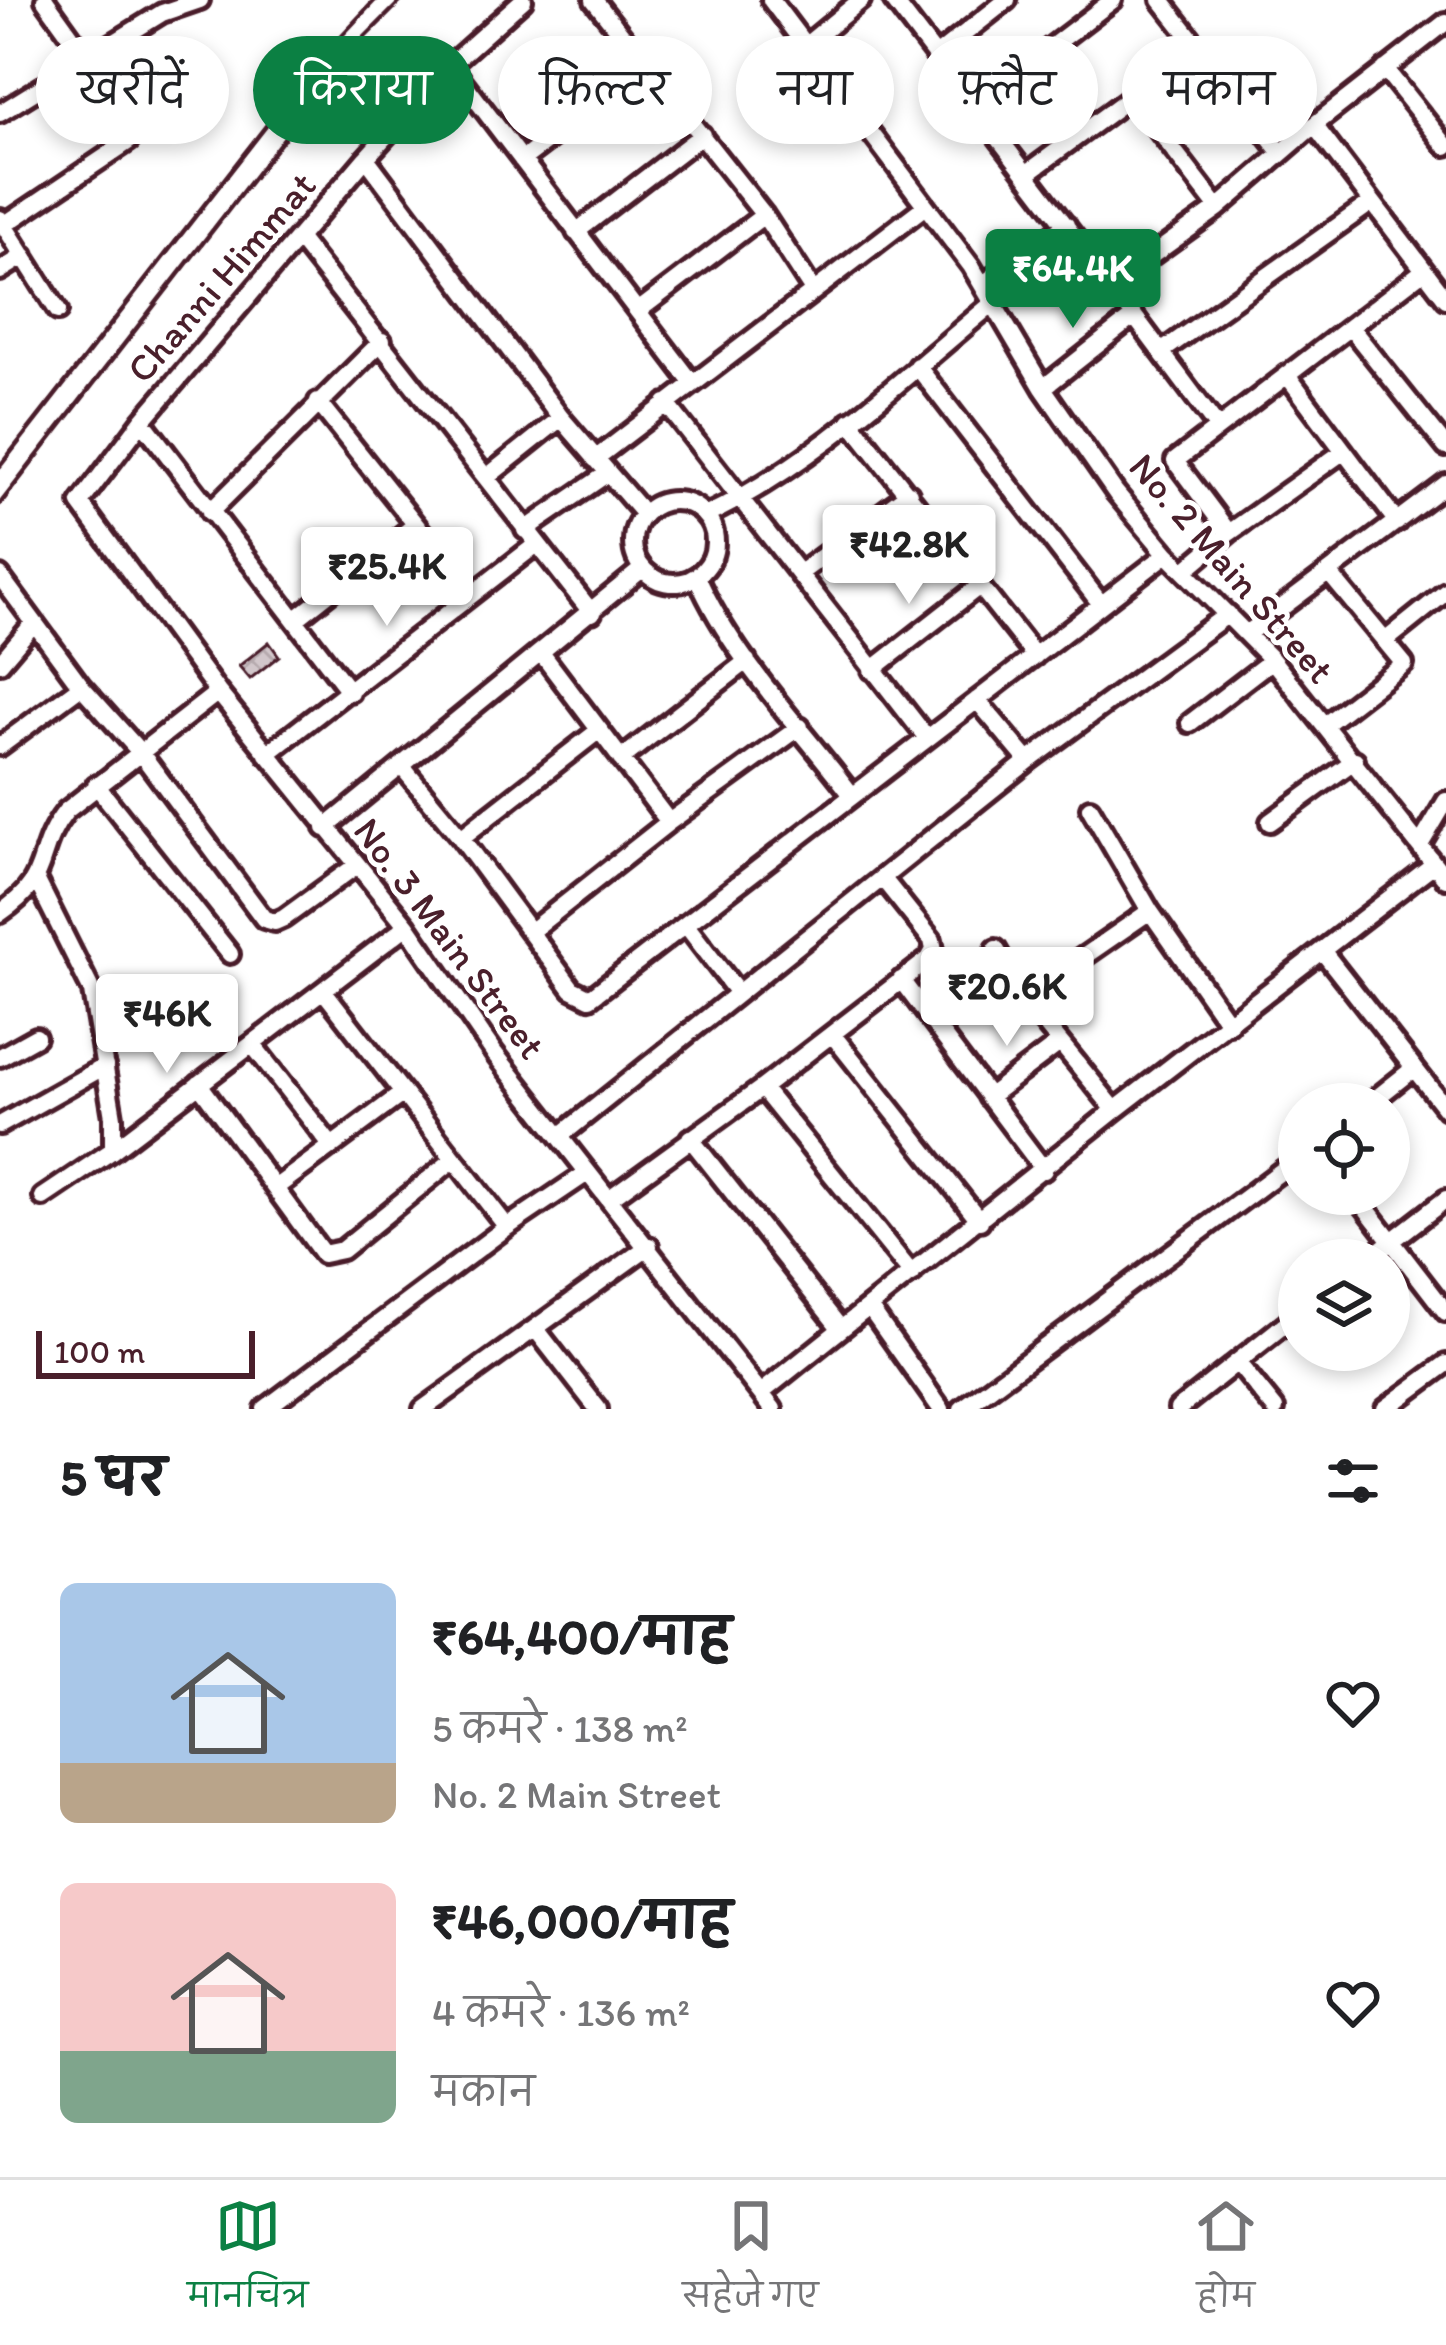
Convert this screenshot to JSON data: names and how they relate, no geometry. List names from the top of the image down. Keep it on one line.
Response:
{"streets":{"street":["Channi Himmat","No. 2 Main Street","No. 3 Main Street"]},"crossings":[["Channi Himmat","No. 3 Main Street"]],"scale_bar":"100 m","page":{"chip":["खरीदें","किराया","फ़िल्टर","नया","फ़्लैट","मकान"],"price":["₹64.4K","₹42.8K","₹25.4K","₹20.6K","₹46K"],"scale":"100 m","heading":"5 घर","list":[{"name":"₹64,400/माह","note":"5 कमरे · 138 m² · No. 2 Main Street"},{"name":"₹46,000/माह","note":"4 कमरे · 136 m² · मकान"}],"tabs":["मानचित्र","सहेजे गए","होम"]}}
